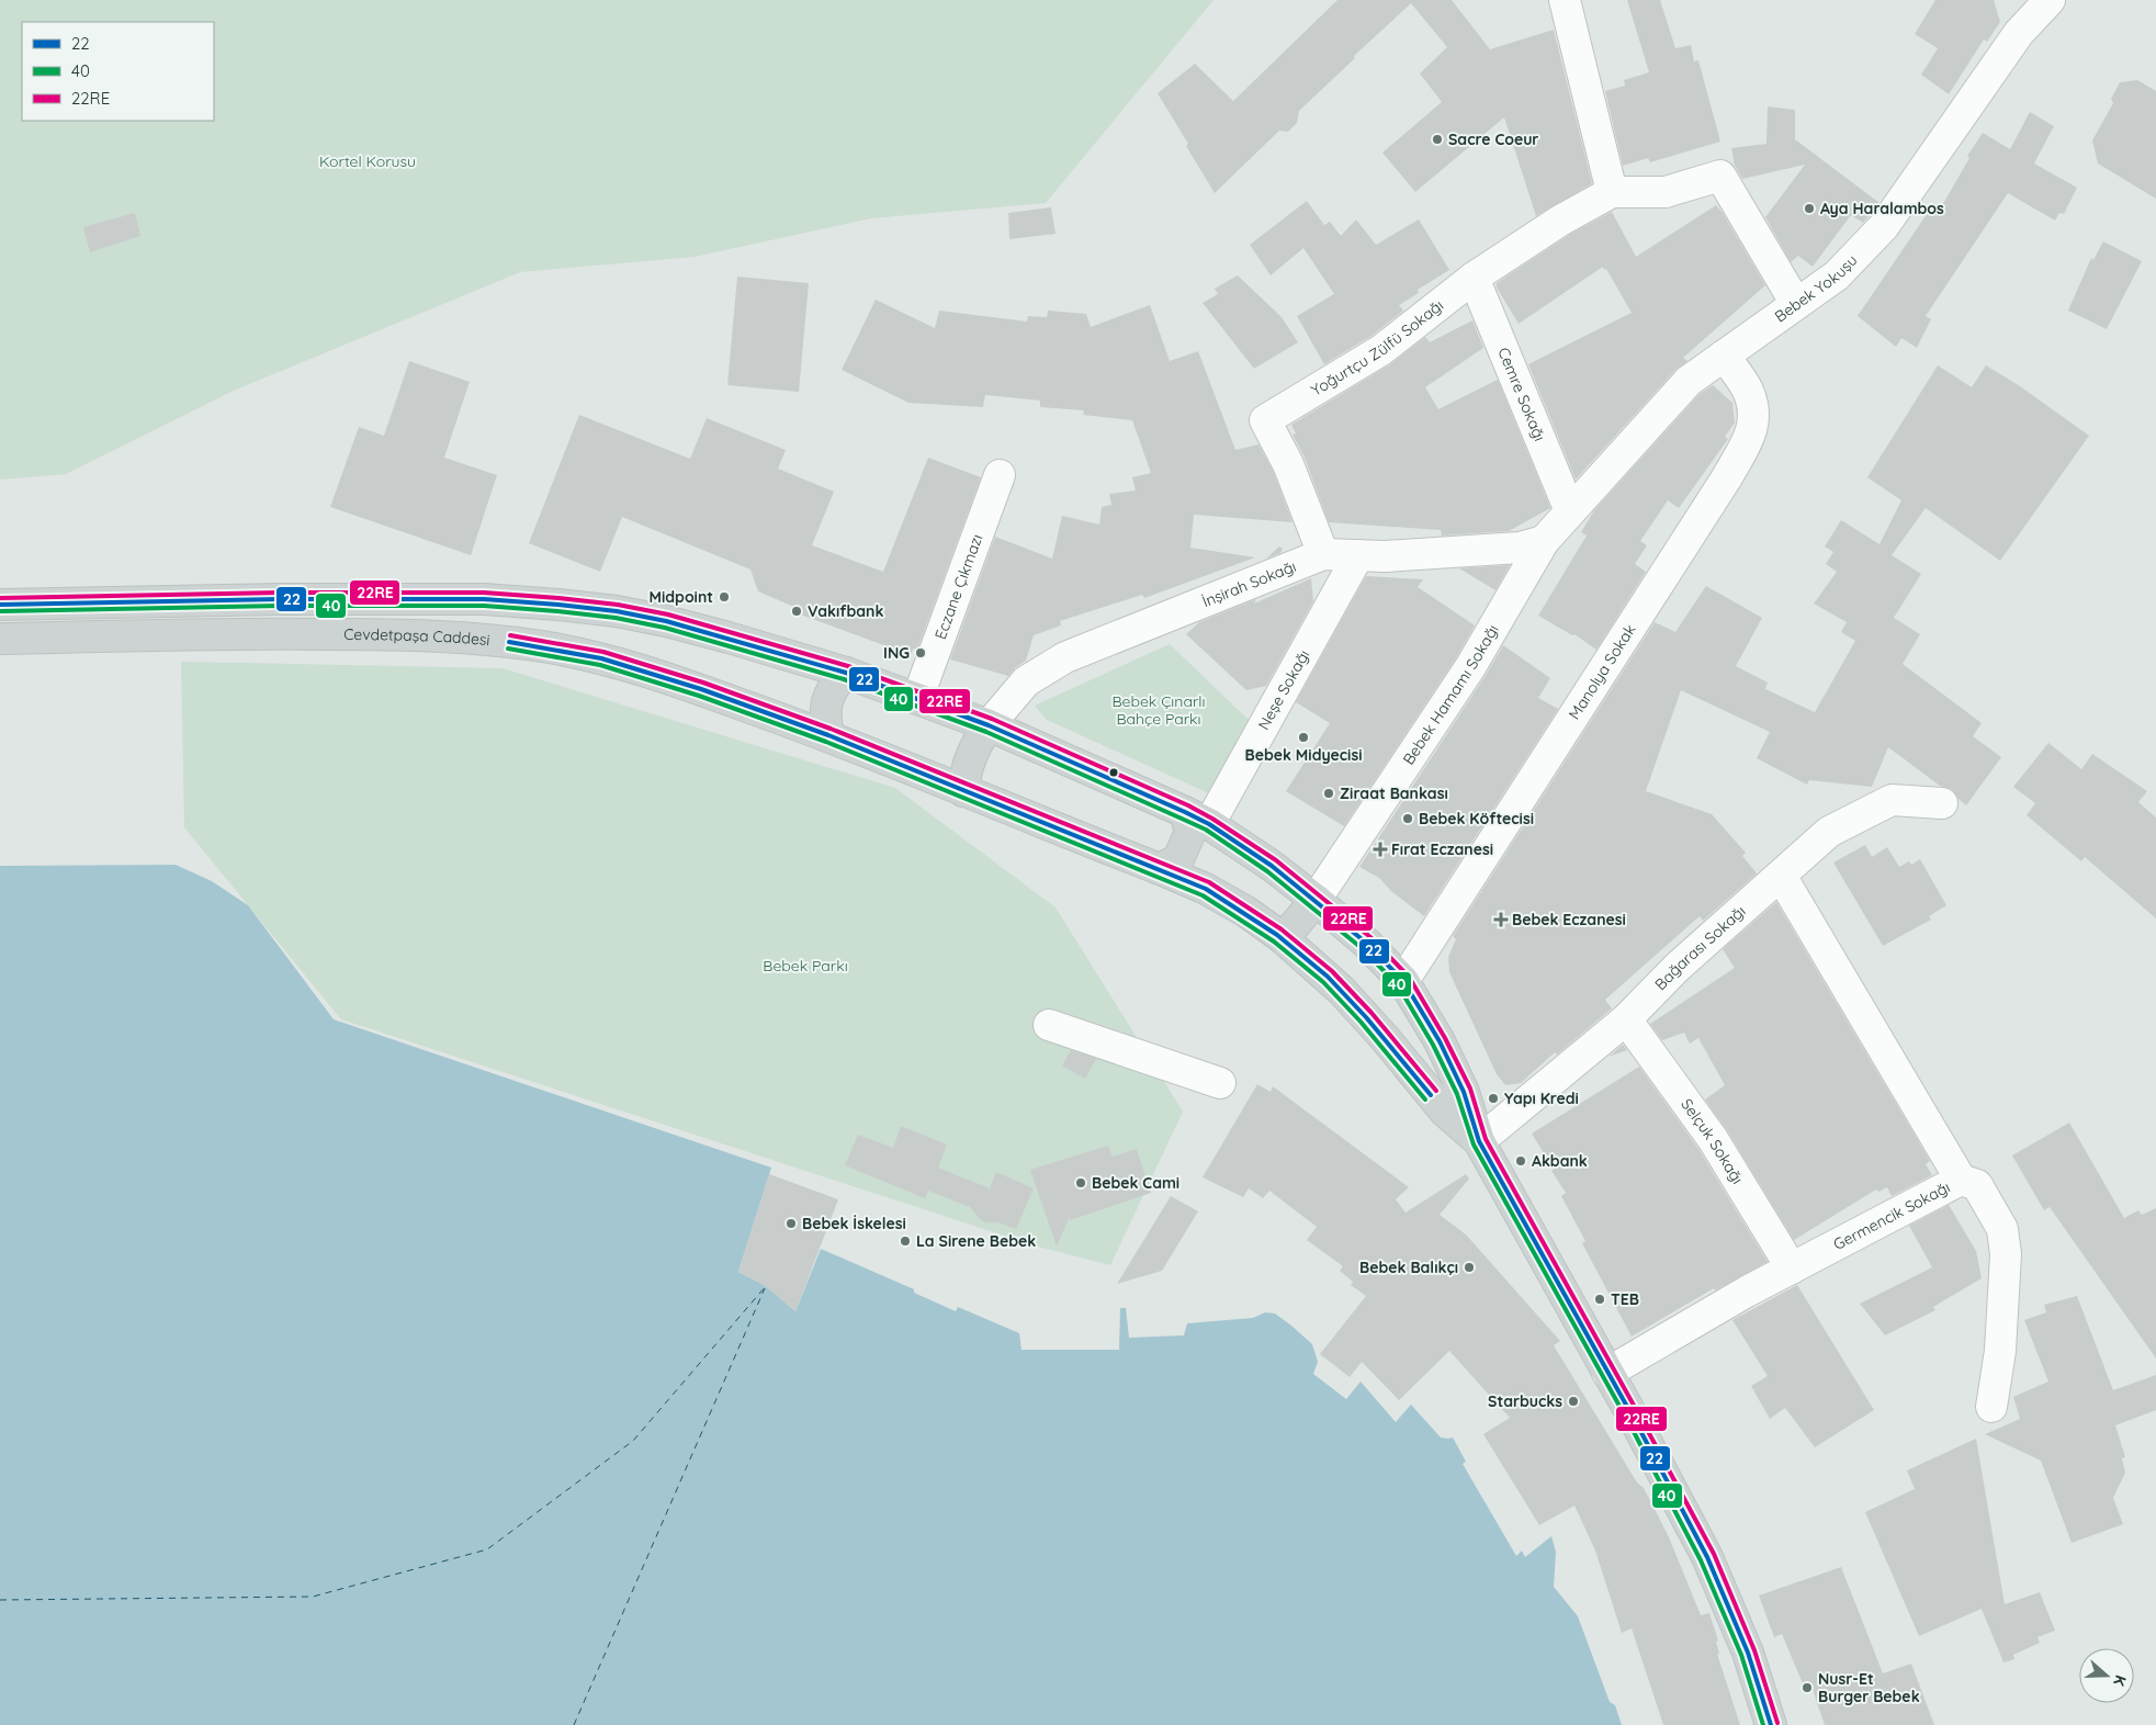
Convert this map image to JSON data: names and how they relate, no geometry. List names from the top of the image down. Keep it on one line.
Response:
{"streets":{"main road":["Cevdetpaşa Caddesi"],"street":["Bebek Yokuşu","Yoğurtçu Zülfü Sokağı","Cemre Sokağı","İnşirah Sokağı","Eczane Çıkmazı","Manolya Sokak","Neşe Sokağı","Bebek Hamamı Sokağı","Bağarası Sokağı","Selçuk Sokağı","Germencik Sokağı"]},"crossings":[["Bebek Yokuşu","Cemre Sokağı"],["Bebek Yokuşu","İnşirah Sokağı"],["Bebek Yokuşu","Manolya Sokak"],["Bebek Yokuşu","Bebek Hamamı Sokağı"],["Yoğurtçu Zülfü Sokağı","Cemre Sokağı"],["Yoğurtçu Zülfü Sokağı","İnşirah Sokağı"],["İnşirah Sokağı","Cevdetpaşa Caddesi"],["İnşirah Sokağı","Neşe Sokağı"],["İnşirah Sokağı","Bebek Hamamı Sokağı"],["Eczane Çıkmazı","Cevdetpaşa Caddesi"],["Cevdetpaşa Caddesi","Manolya Sokak"],["Cevdetpaşa Caddesi","Neşe Sokağı"],["Cevdetpaşa Caddesi","Bebek Hamamı Sokağı"],["Cevdetpaşa Caddesi","Bağarası Sokağı"],["Cevdetpaşa Caddesi","Germencik Sokağı"],["Bağarası Sokağı","Selçuk Sokağı"],["Selçuk Sokağı","Germencik Sokağı"]],"parks":["Kortel Korusu","Bebek Çınarlı Bahçe Parkı","Bebek Parkı"],"places":{"other":["Sacre Coeur","Aya Haralambos","Midpoint","Vakıfbank","ING","Bebek Midyecisi","Ziraat Bankası","Bebek Köftecisi","Yapı Kredi","Akbank","Bebek Cami","Bebek İskelesi","La Sirene Bebek","Bebek Balıkçı","TEB","Starbucks","Nusr-Et Burger Bebek"],"health":["Fırat Eczanesi","Bebek Eczanesi"]},"lines":["transit line 22RE","transit line 22","transit line 40"],"legend":["22","40","22RE"],"north":"right"}
